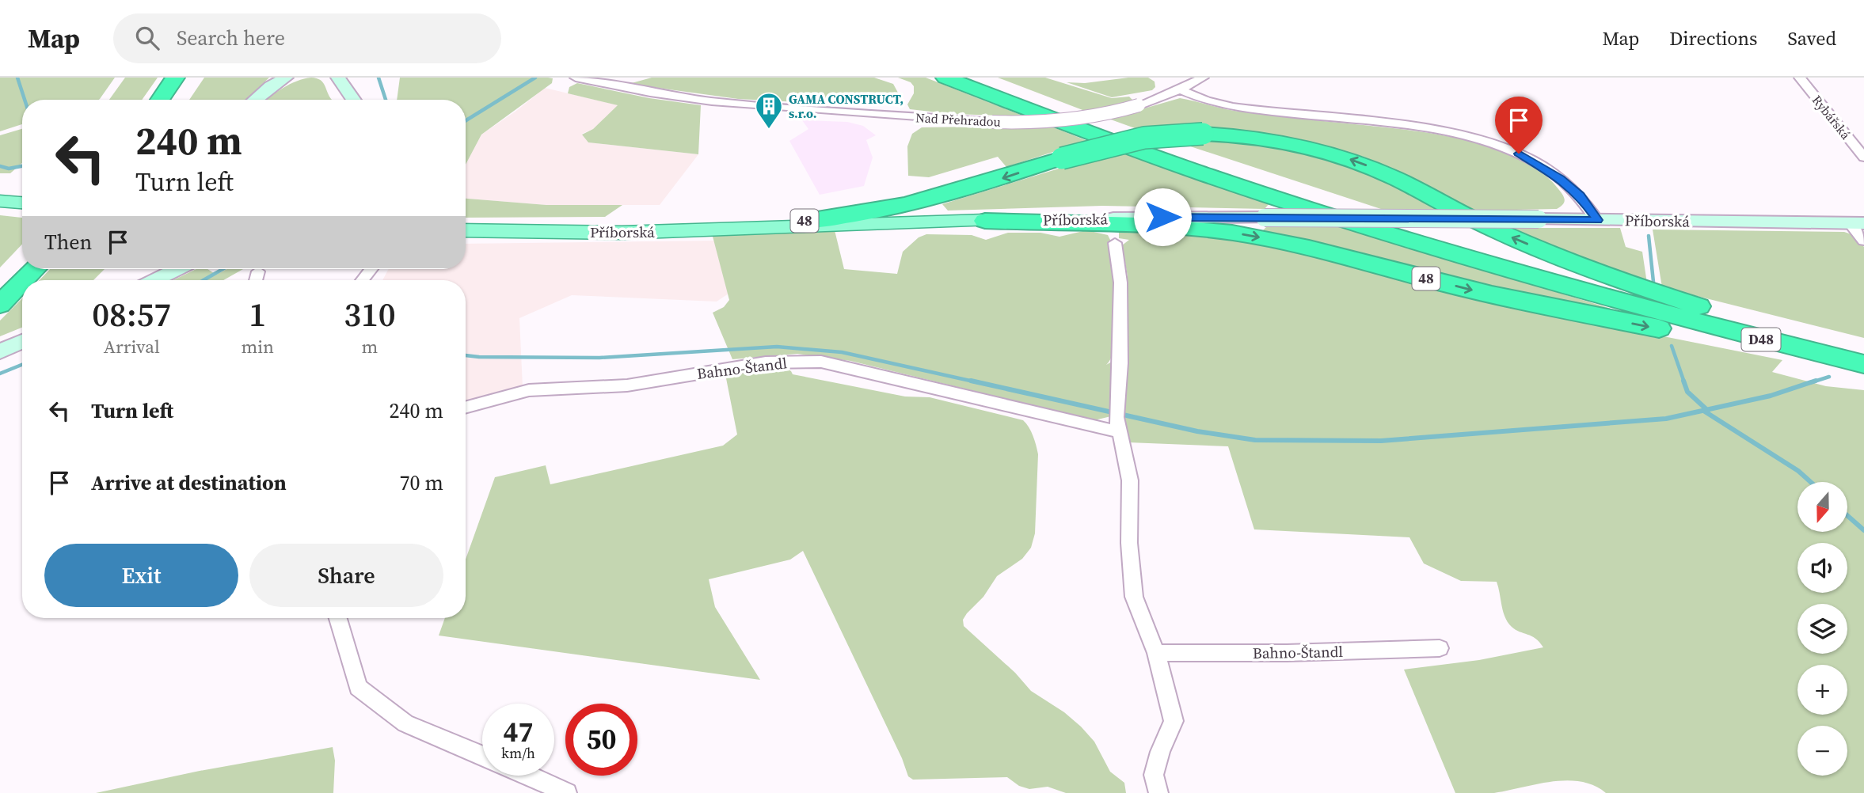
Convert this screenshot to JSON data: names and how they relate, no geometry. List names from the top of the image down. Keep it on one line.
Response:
{"streets":{"highway":["48","D48"],"main road":["Příborská"],"street":["Rybářská","Nad Přehradou","Bahno-Štandl"]},"crossings":[["Příborská","48"],["48","D48"]],"places":{"building":["GAMA CONSTRUCT, s.r.o."]},"north":"bottom","page":{"header":"Map","search":"Search here","nav":["Map","Directions","Saved"],"turn":["240 m","Turn left"],"then":"Then","eta":["08:57","Arrival","1","min","310","m"],"list":[{"name":"Turn left","value":"240 m"},{"name":"Arrive at destination","value":"70 m"}],"map_buttons":["+","−"],"buttons":["Exit","Share"],"speed":"47 km/h","limit":"50"}}
